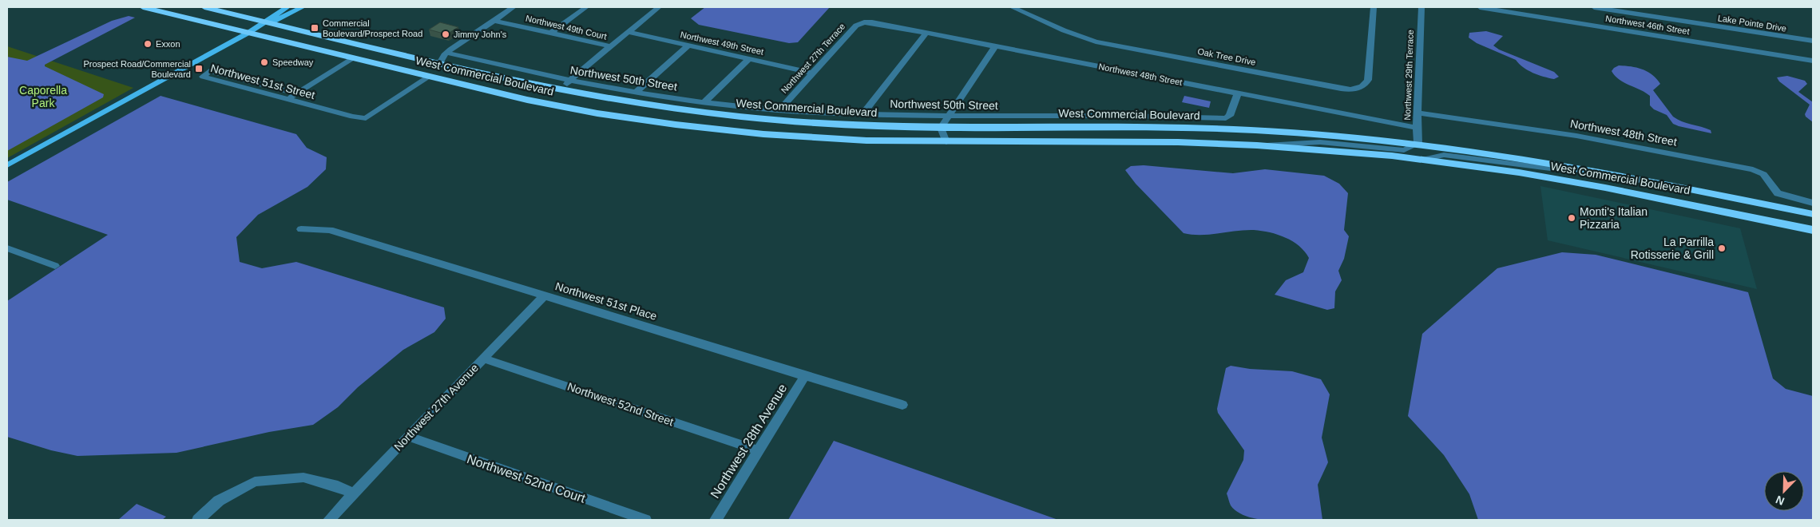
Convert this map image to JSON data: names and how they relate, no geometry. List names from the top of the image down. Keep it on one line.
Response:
{"streets":{"highway":["West Commercial Boulevard"],"street":["Lake Pointe Drive","Northwest 46th Street","Northwest 49th Court","Northwest 49th Street","Oak Tree Drive","Northwest 27th Terrace","Northwest 48th Street","Northwest 29th Terrace","Northwest 50th Street","Northwest 51st Street","Northwest 51st Place","Northwest 52nd Street","Northwest 27th Avenue","Northwest 28th Avenue","Northwest 52nd Court"]},"crossings":[["Northwest 49th Street","Northwest 27th Terrace"],["Northwest 27th Terrace","Northwest 48th Street"],["Northwest 27th Terrace","Northwest 50th Street"],["Northwest 48th Street","Northwest 29th Terrace"],["Northwest 48th Street","Northwest 50th Street"],["Northwest 29th Terrace","West Commercial Boulevard"],["West Commercial Boulevard","Northwest 51st Street"],["Northwest 51st Place","Northwest 27th Avenue"],["Northwest 51st Place","Northwest 28th Avenue"],["Northwest 52nd Street","Northwest 27th Avenue"],["Northwest 52nd Street","Northwest 28th Avenue"],["Northwest 27th Avenue","Northwest 52nd Court"]],"parks":["Caporella Park"],"places":{"transit":["Commercial Boulevard/Prospect Road","Prospect Road/Commercial Boulevard"],"other":["Jimmy John's","Exxon","Speedway","Monti's Italian Pizzaria","La Parrilla Rotisserie & Grill"]},"north":"bottom left"}
